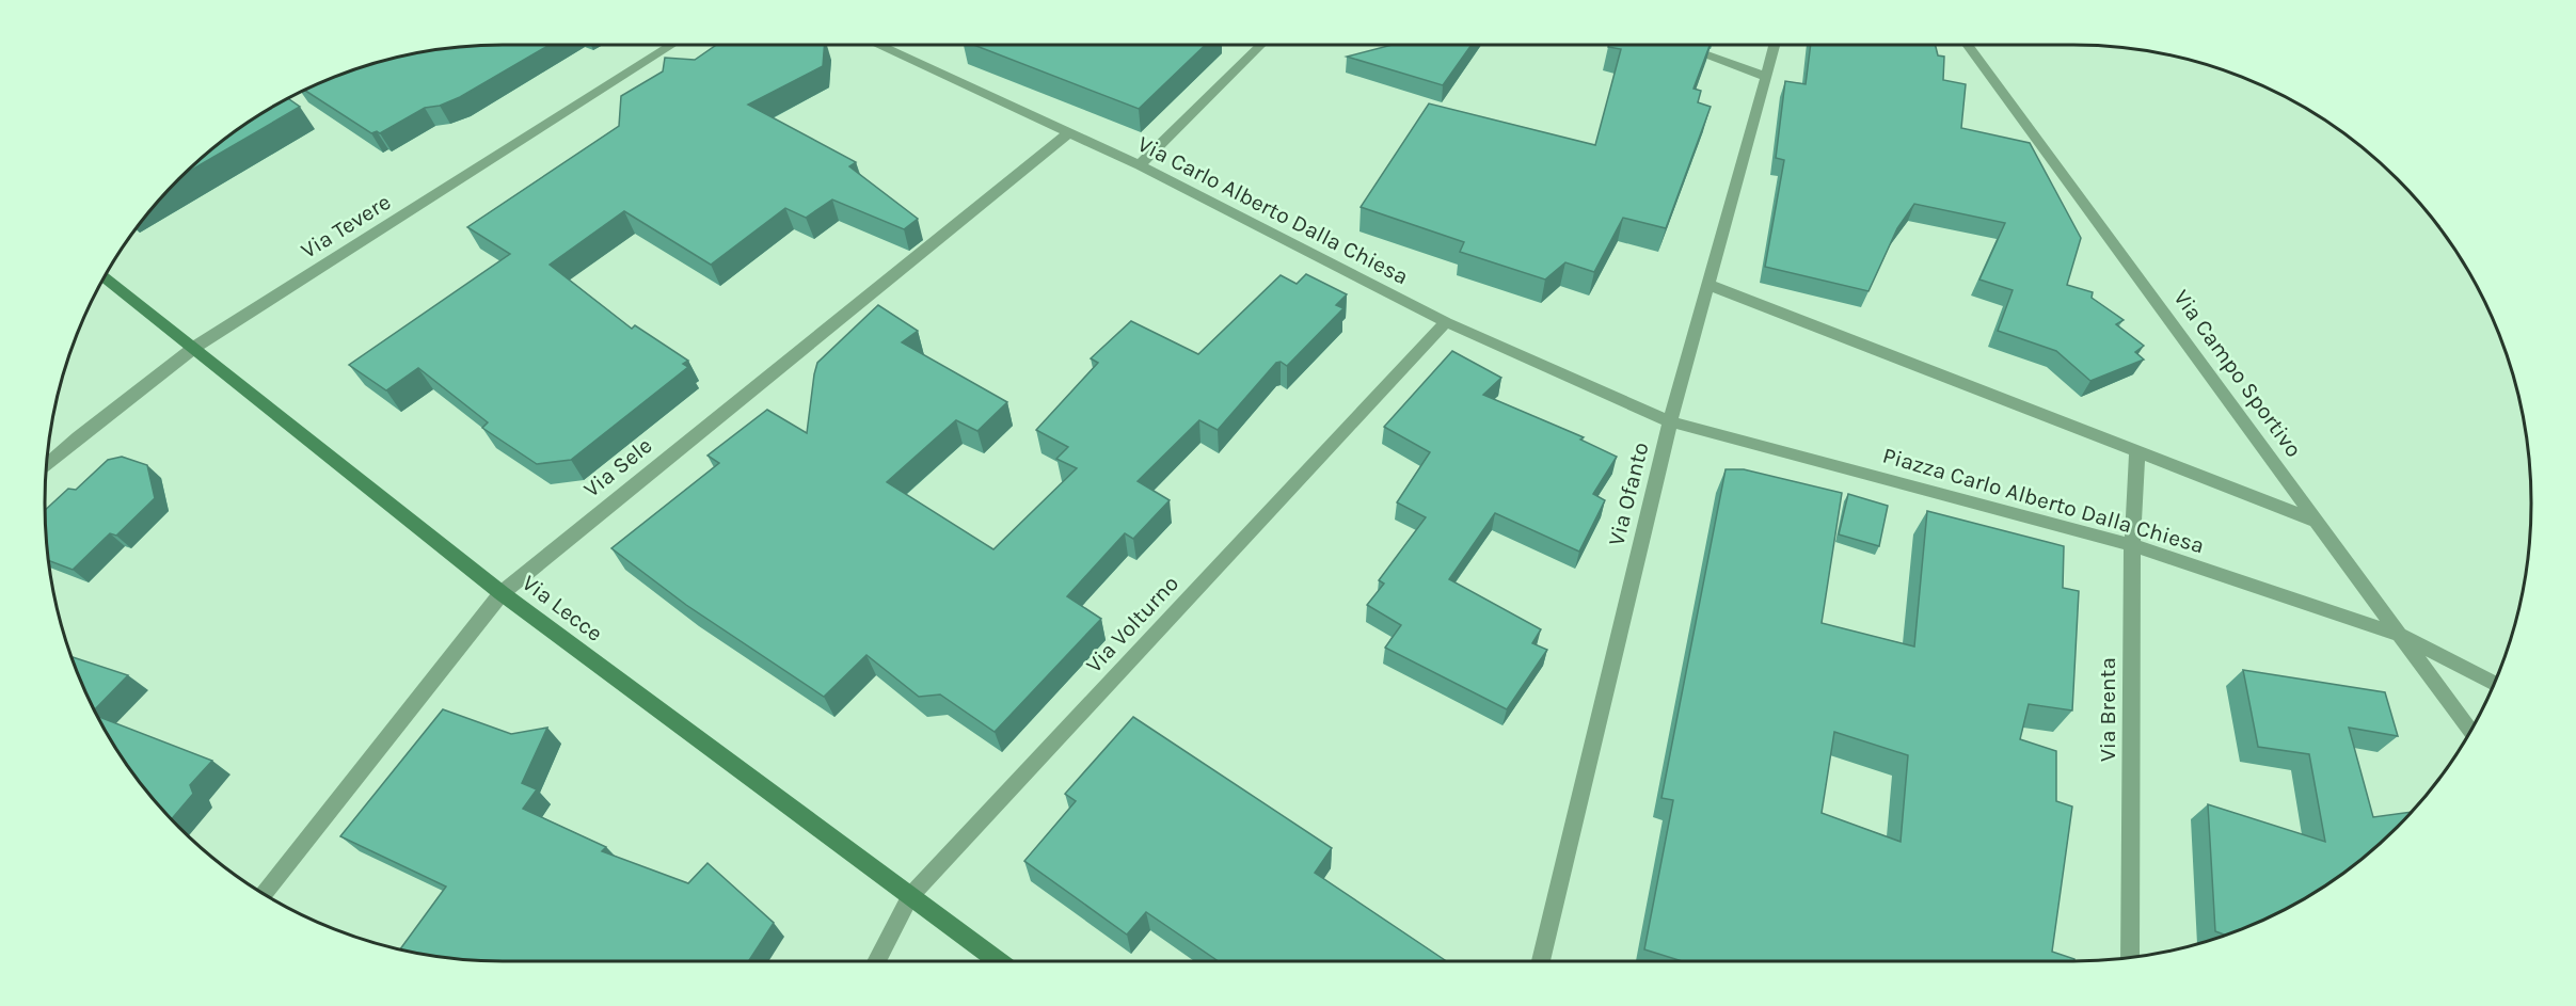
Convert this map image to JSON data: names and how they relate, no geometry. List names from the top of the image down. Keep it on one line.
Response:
{"streets":{"street":["Via Carlo Alberto Dalla Chiesa","Via Tevere","Via Campo Sportivo","Via Sele","Via Ofanto","Piazza Carlo Alberto Dalla Chiesa","Via Lecce","Via Volturno","Via Brenta"]},"crossings":[["Via Carlo Alberto Dalla Chiesa","Via Sele"],["Via Carlo Alberto Dalla Chiesa","Via Ofanto"],["Via Carlo Alberto Dalla Chiesa","Piazza Carlo Alberto Dalla Chiesa"],["Via Carlo Alberto Dalla Chiesa","Via Volturno"],["Via Tevere","Via Lecce"],["Via Campo Sportivo","Piazza Carlo Alberto Dalla Chiesa"],["Via Sele","Via Lecce"],["Via Ofanto","Piazza Carlo Alberto Dalla Chiesa"],["Piazza Carlo Alberto Dalla Chiesa","Via Brenta"],["Via Lecce","Via Volturno"]]}
